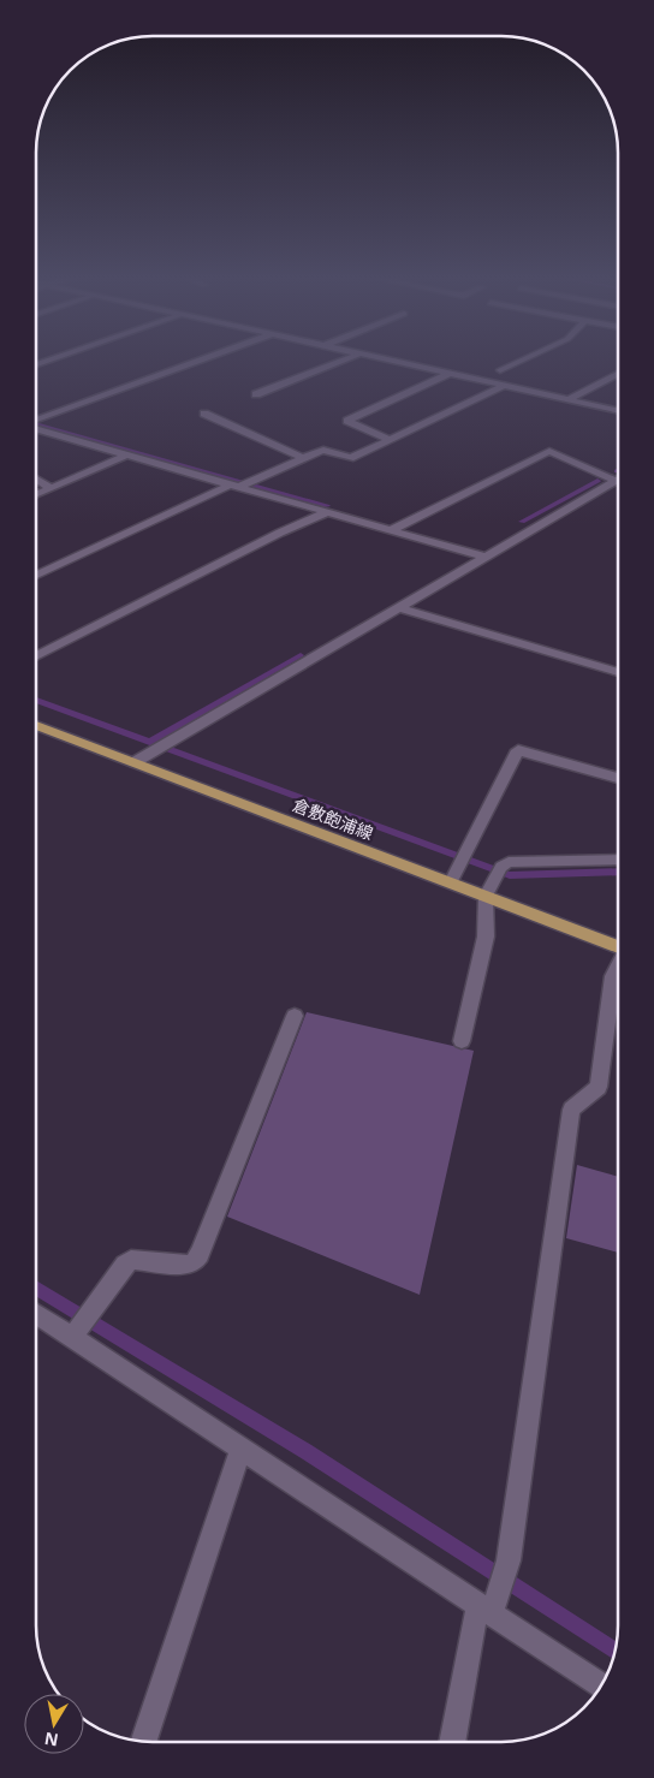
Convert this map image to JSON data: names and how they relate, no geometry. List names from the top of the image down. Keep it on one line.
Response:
{"streets":{"main road":["倉敷飽浦線"]},"north":"bottom"}
